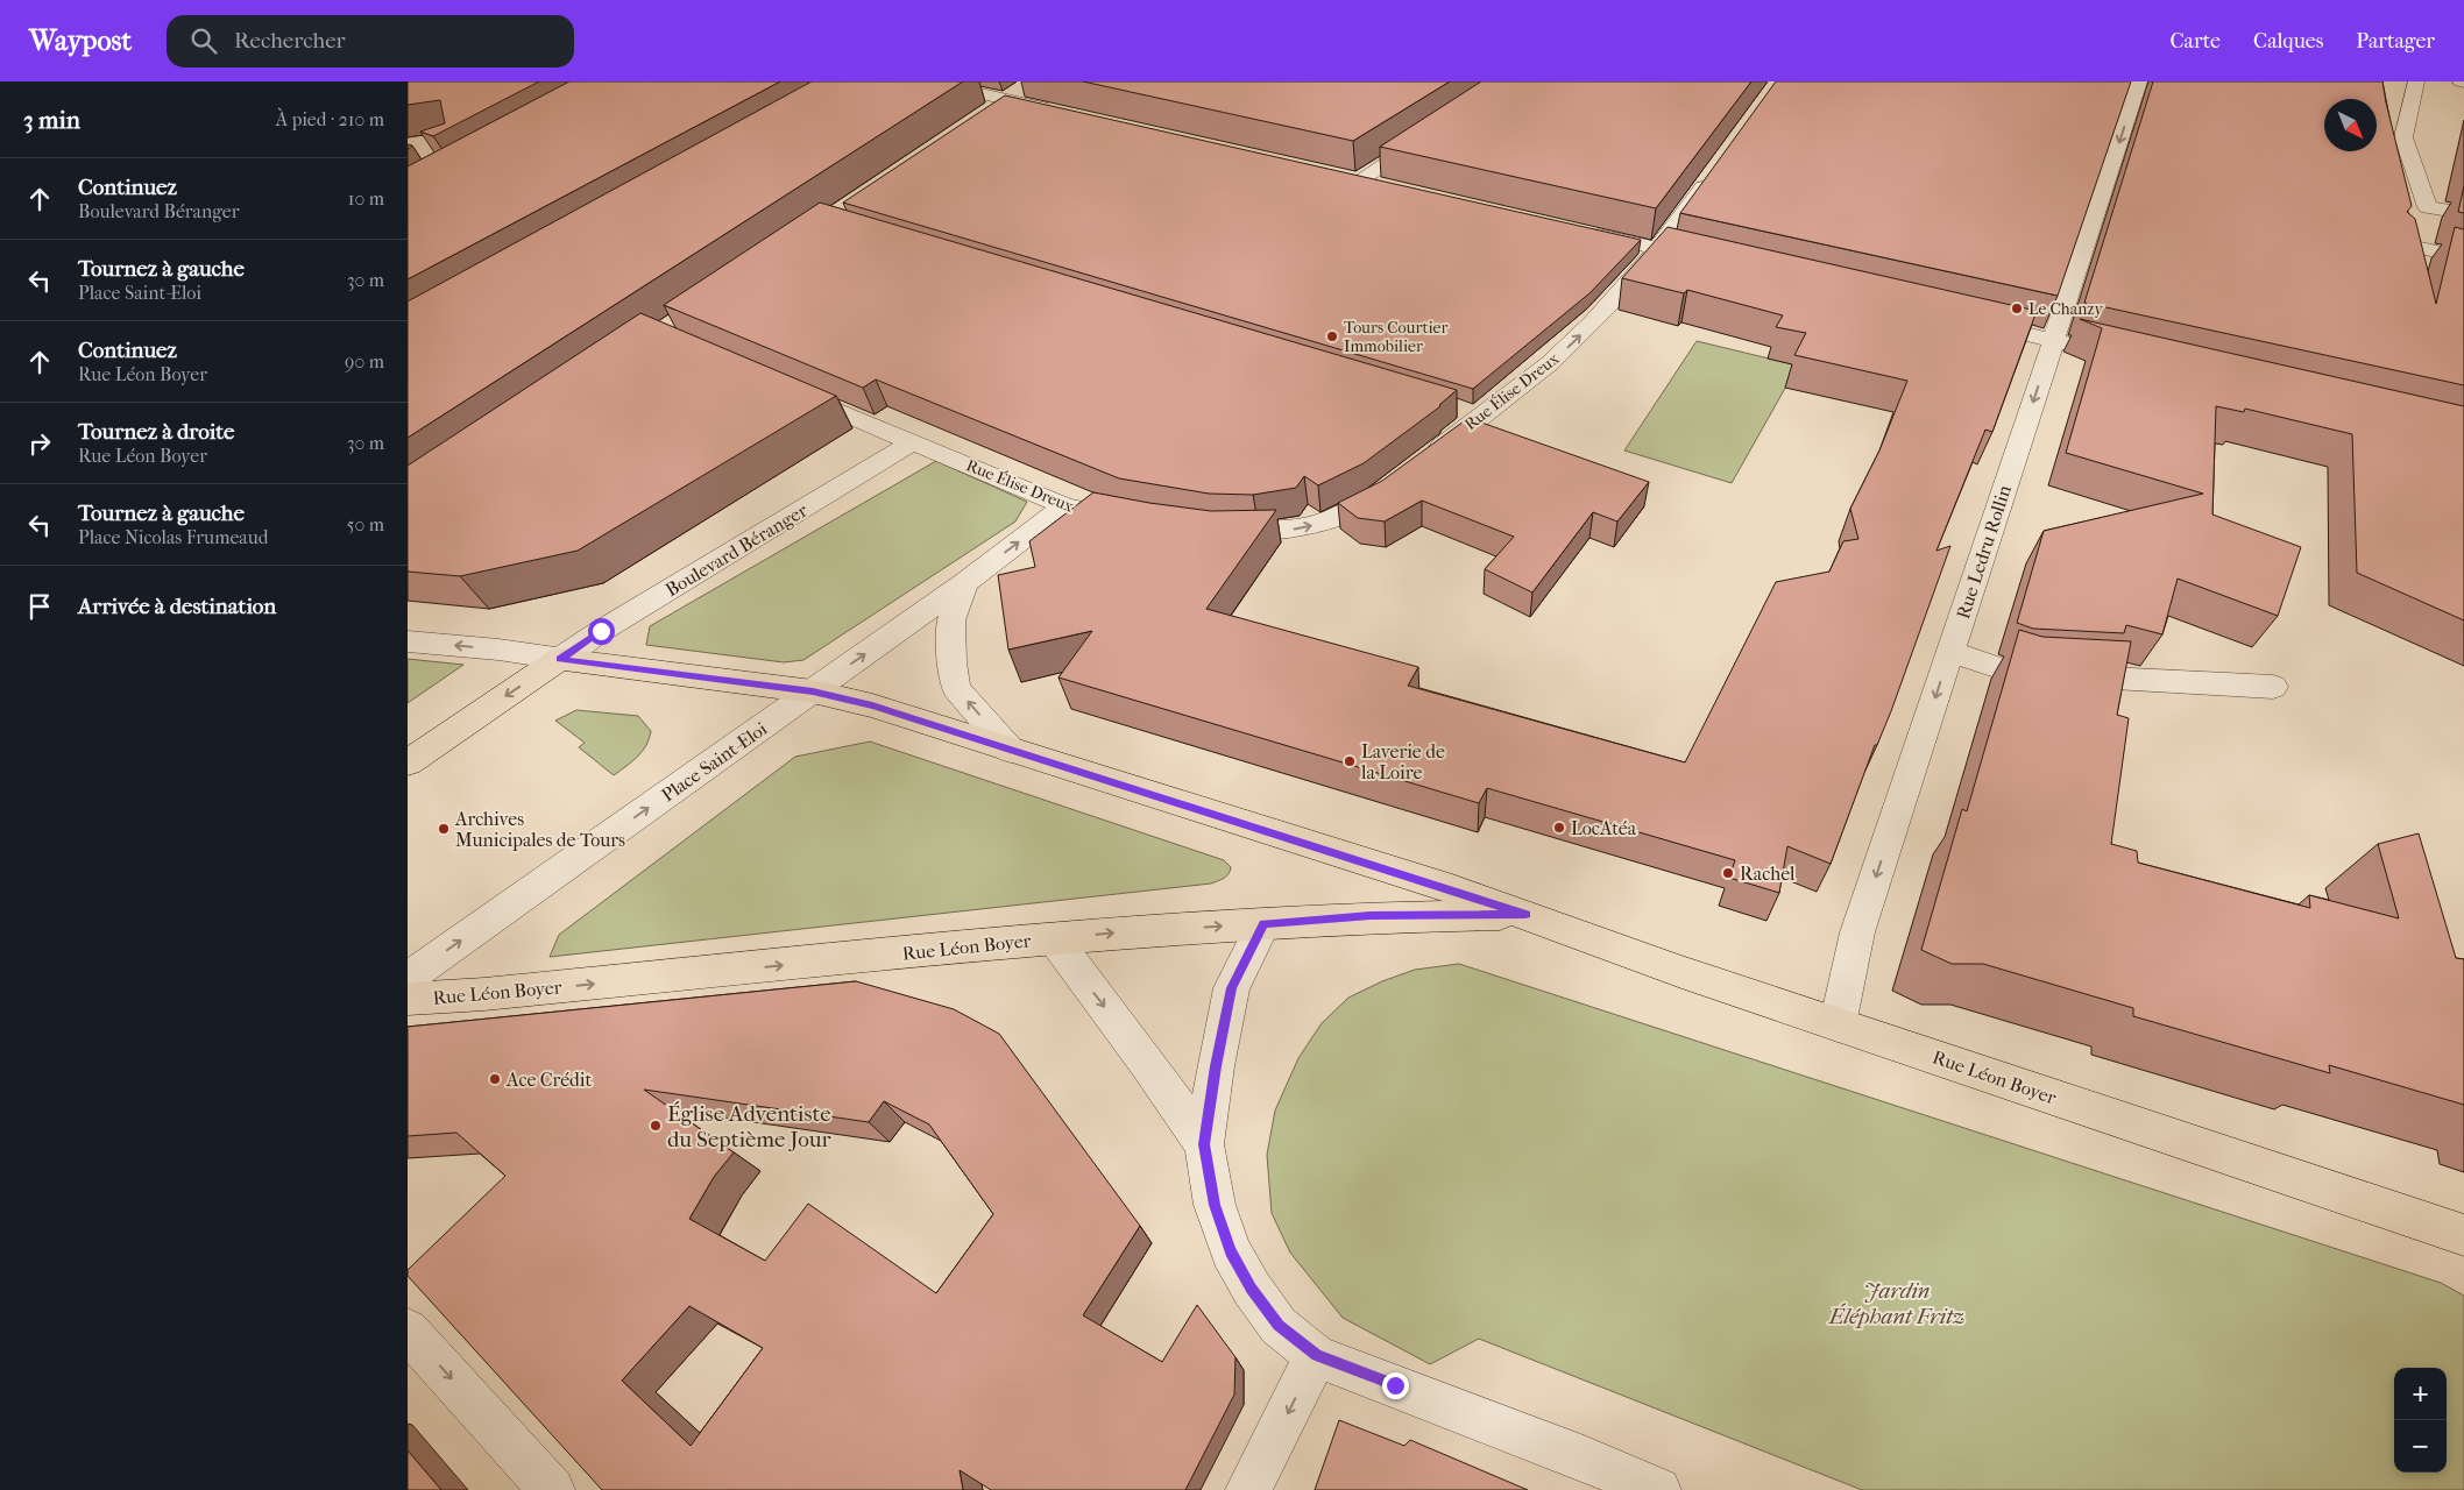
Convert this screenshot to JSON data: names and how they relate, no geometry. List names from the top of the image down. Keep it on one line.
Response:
{"streets":{"main road":["Rue Léon Boyer"],"street":["Rue Élise Dreux","Boulevard Béranger","Rue Ledru Rollin","Place Saint-Eloi"]},"crossings":[["Rue Élise Dreux","Boulevard Béranger"],["Rue Ledru Rollin","Rue Léon Boyer"],["Place Saint-Eloi","Rue Léon Boyer"]],"one_way":["Rue Élise Dreux","Rue Ledru Rollin","Place Saint-Eloi"],"parks":["Jardin Éléphant Fritz"],"places":["Le Chanzy","Tours Courtier Immobilier","Laverie de la Loire","LocAtéa","Archives Municipales de Tours","Rachel","Ace Crédit","Église Adventiste du Septième Jour"],"north":"bottom right","page":{"header":"Waypost","search":"Rechercher","nav":["Carte","Calques","Partager"],"heading":["3 min","À pied · 210 m"],"list":[["Continuez","Boulevard Béranger","10 m"],["Tournez à gauche","Place Saint-Eloi","30 m"],["Continuez","Rue Léon Boyer","90 m"],["Tournez à droite","Rue Léon Boyer","30 m"],["Tournez à gauche","Place Nicolas Frumeaud","50 m"],"Arrivée à destination"],"map_buttons":["+","−"]}}
